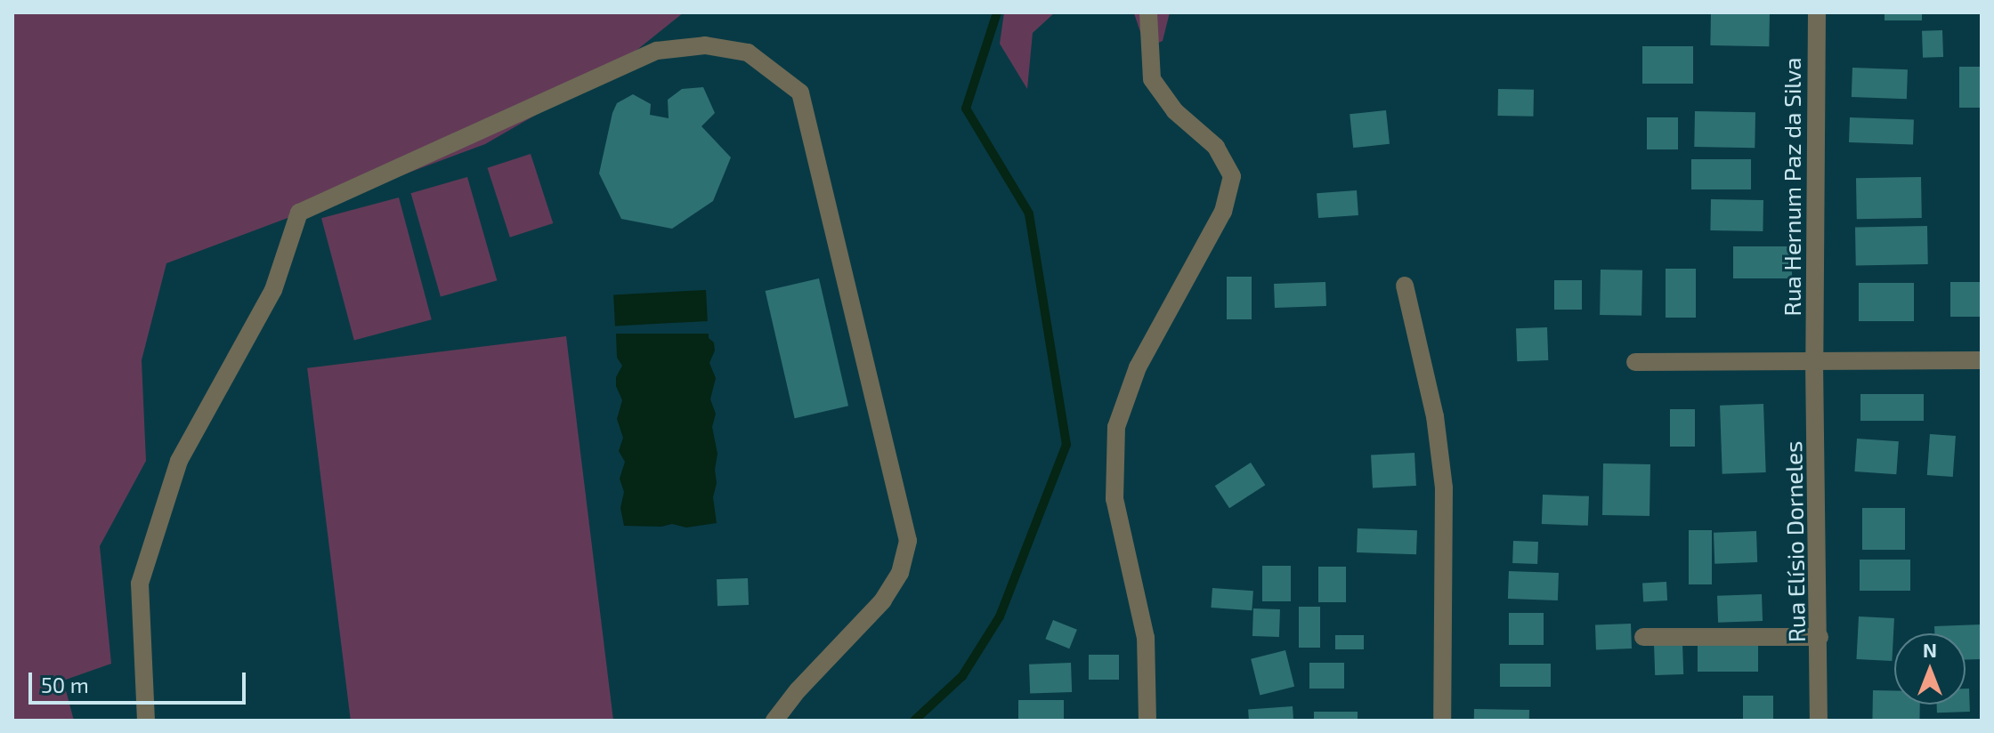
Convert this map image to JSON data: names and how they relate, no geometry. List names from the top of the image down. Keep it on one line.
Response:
{"streets":{"street":["Rua Hernum Paz da Silva","Rua Elísio Dorneles"]},"crossings":[["Rua Hernum Paz da Silva","Rua Elísio Dorneles"]],"scale_bar":"50 m","north":"top"}
